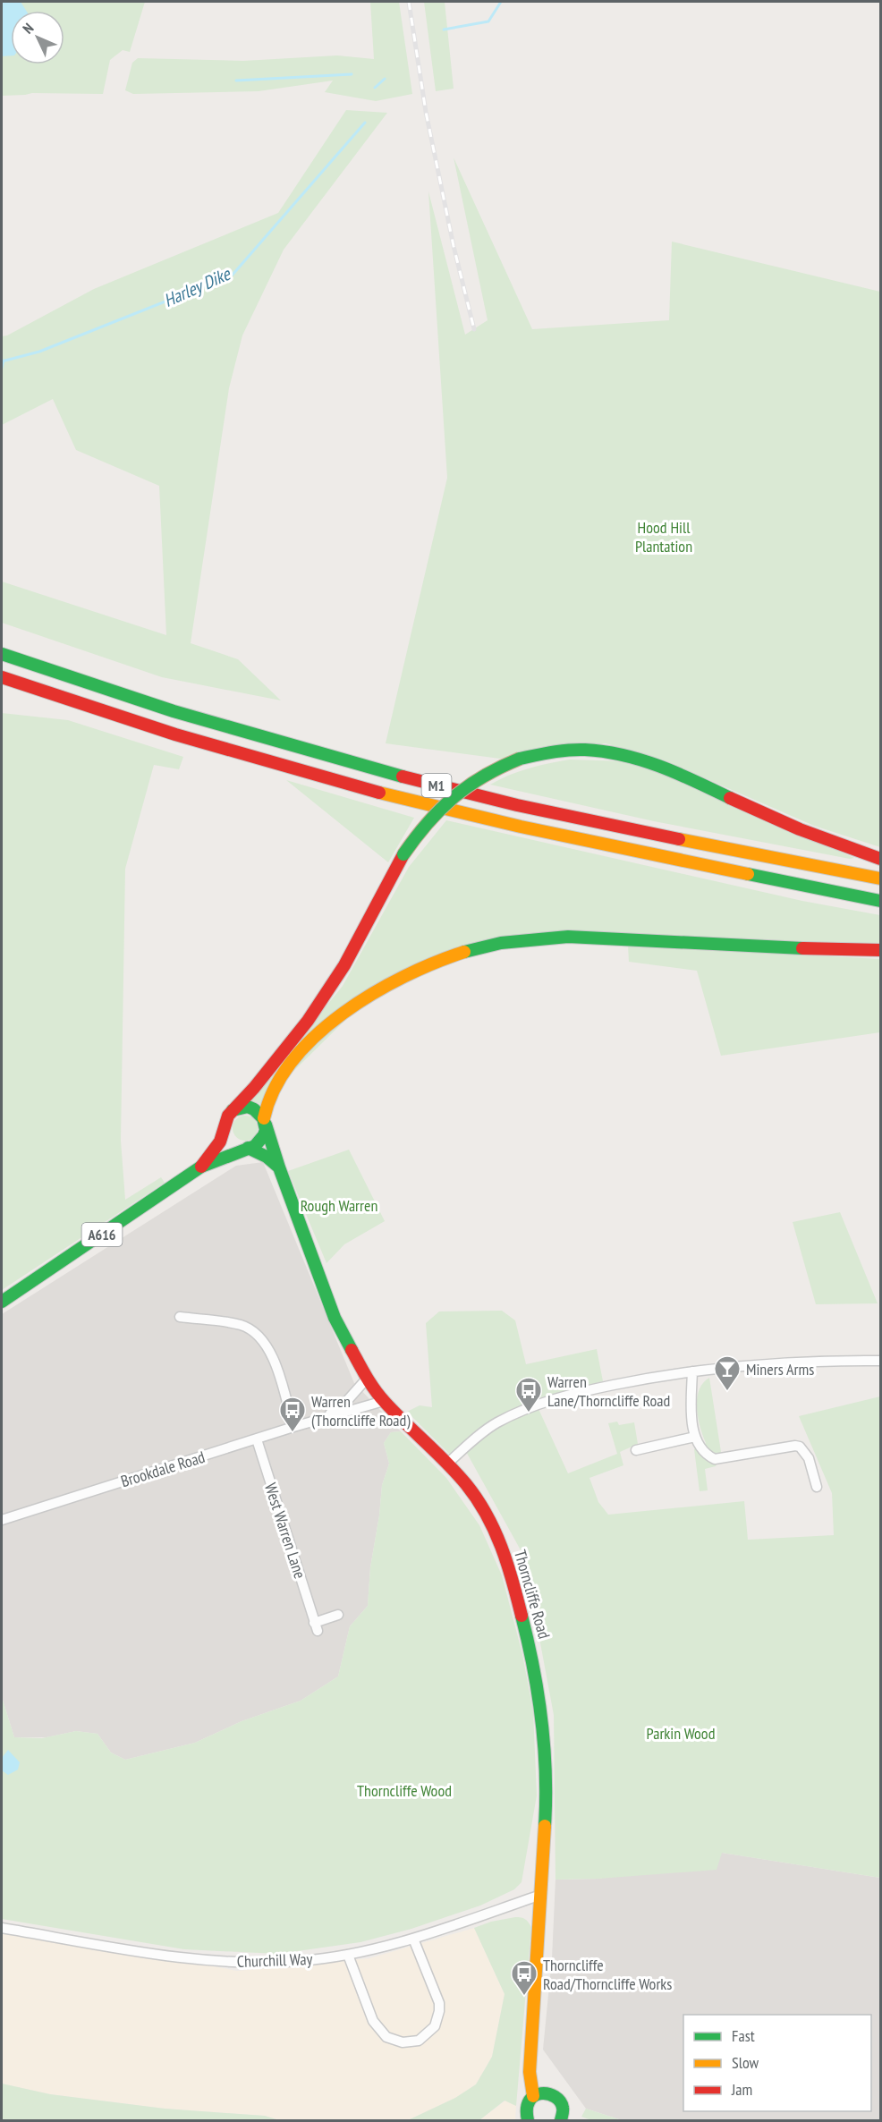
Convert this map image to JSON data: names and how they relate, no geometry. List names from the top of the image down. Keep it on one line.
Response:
{"streets":{"main road":["M1","A616","Thorncliffe Road"],"street":["Brookdale Road","West Warren Lane","Churchill Way"]},"crossings":[["M1","A616"],["M1","Thorncliffe Road"],["A616","Thorncliffe Road"],["Brookdale Road","West Warren Lane"],["Brookdale Road","Thorncliffe Road"],["Thorncliffe Road","Churchill Way"]],"water":["Harley Dike"],"parks":["Hood Hill Plantation","Rough Warren","Parkin Wood","Thorncliffe Wood"],"places":{"bar":["Miners Arms"],"bus stop":["Warren Lane/Thorncliffe Road","Warren (Thorncliffe Road)","Thorncliffe Road/Thorncliffe Works"]},"legend":["Fast","Slow","Jam"],"north":"top left"}
